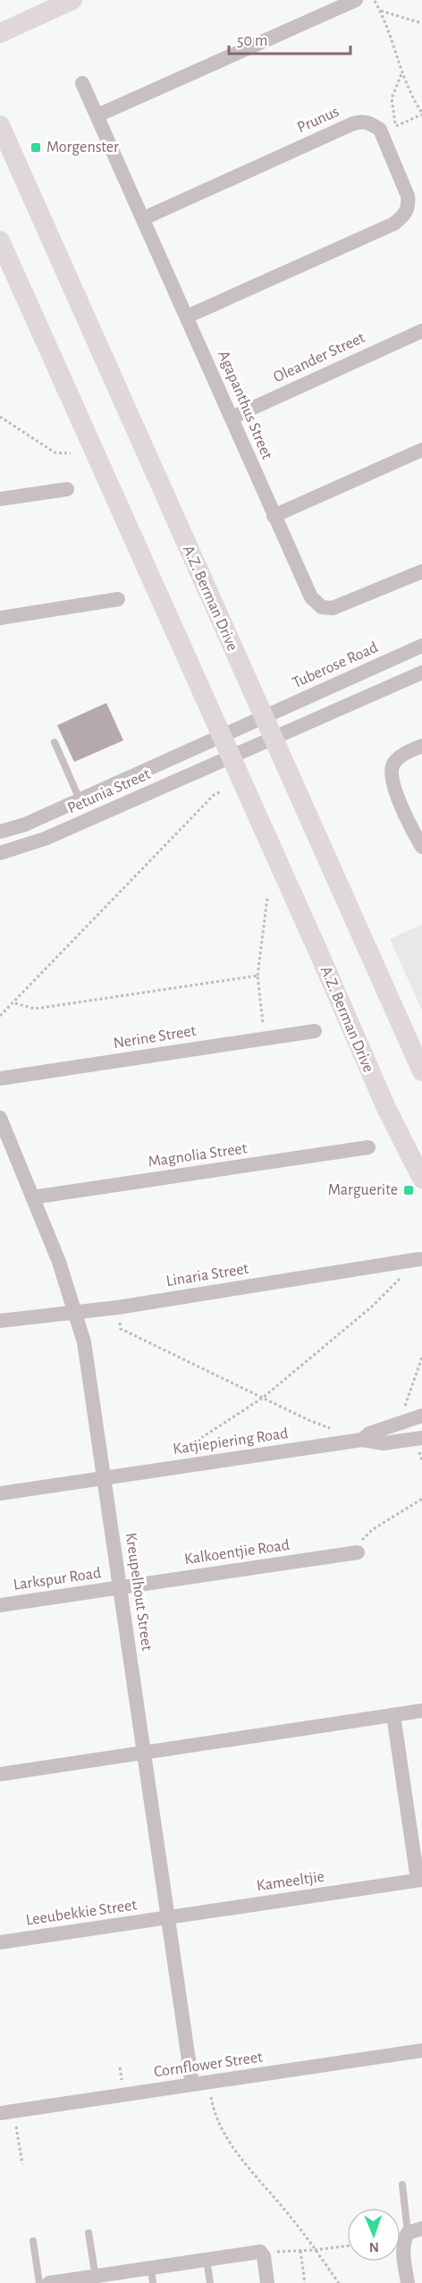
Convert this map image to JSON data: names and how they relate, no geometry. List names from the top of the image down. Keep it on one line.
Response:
{"streets":{"main road":["A.Z. Berman Drive"],"street":["Prunus","Oleander Street","Agapanthus Street","Tuberose Road","Petunia Street","Nerine Street","Magnolia Street","Linaria Street","Katjiepiering Road","Kalkoentjie Road","Larkspur Road","Kreupelhout Street","Kameeltjie","Leeubekkie Street","Cornflower Street"]},"crossings":[["Prunus","Agapanthus Street"],["Oleander Street","Agapanthus Street"],["A.Z. Berman Drive","Tuberose Road"],["A.Z. Berman Drive","Petunia Street"],["Tuberose Road","Petunia Street"],["Magnolia Street","Kreupelhout Street"],["Linaria Street","Kreupelhout Street"],["Katjiepiering Road","Kreupelhout Street"],["Kalkoentjie Road","Larkspur Road"],["Kalkoentjie Road","Kreupelhout Street"],["Larkspur Road","Kreupelhout Street"],["Kreupelhout Street","Kameeltjie"],["Kreupelhout Street","Leeubekkie Street"],["Kreupelhout Street","Cornflower Street"],["Kameeltjie","Leeubekkie Street"]],"places":{"transit":["Morgenster","Marguerite"]},"scale_bar":"50 m","north":"bottom"}
